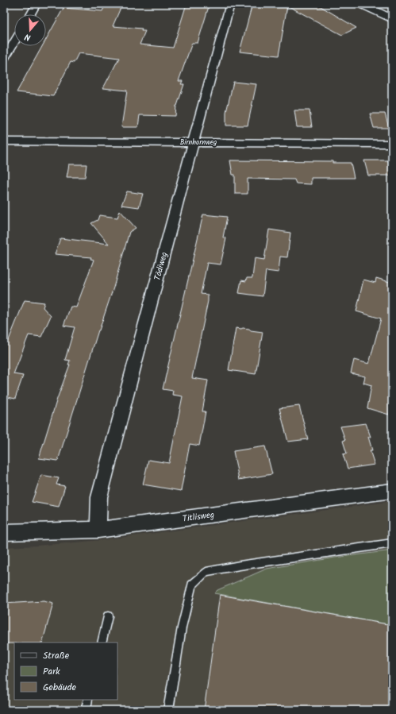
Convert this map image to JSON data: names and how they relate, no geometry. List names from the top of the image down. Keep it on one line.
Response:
{"streets":{"street":["Birnhornweg","Tödiweg","Titlisweg"]},"crossings":[["Birnhornweg","Tödiweg"],["Tödiweg","Titlisweg"]],"legend":["Straße","Park","Gebäude"],"north":"bottom"}
